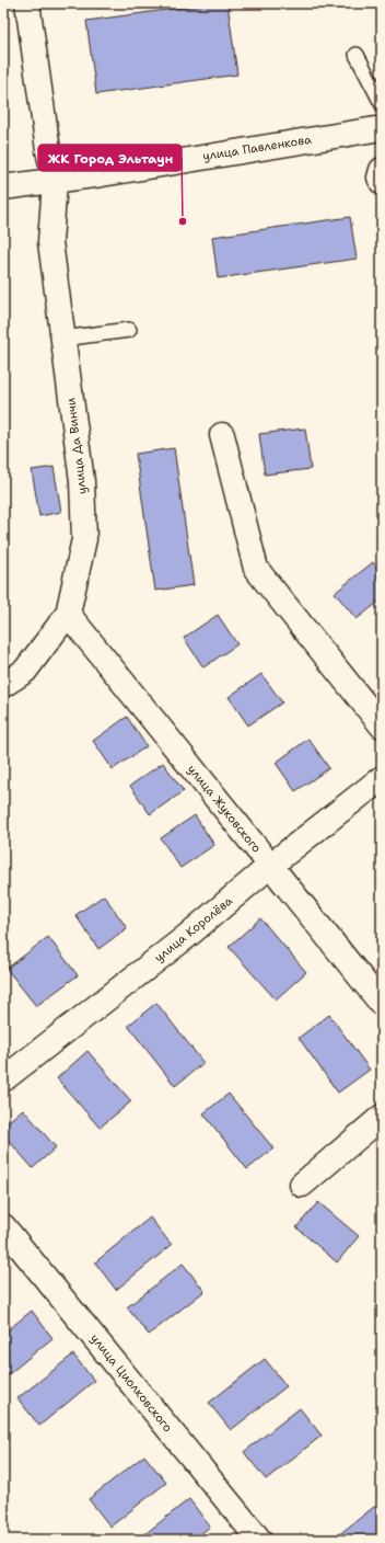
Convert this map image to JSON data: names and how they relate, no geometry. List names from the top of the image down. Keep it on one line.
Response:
{"streets":{"street":["улица Павленкова","улица Да Винчи","улица Жуковского","улица Королёва","улица Циолковского"]},"crossings":[["улица Павленкова","улица Да Винчи"],["улица Да Винчи","улица Жуковского"],["улица Жуковского","улица Королёва"]],"places":["ЖК Город Эльтаун"]}
